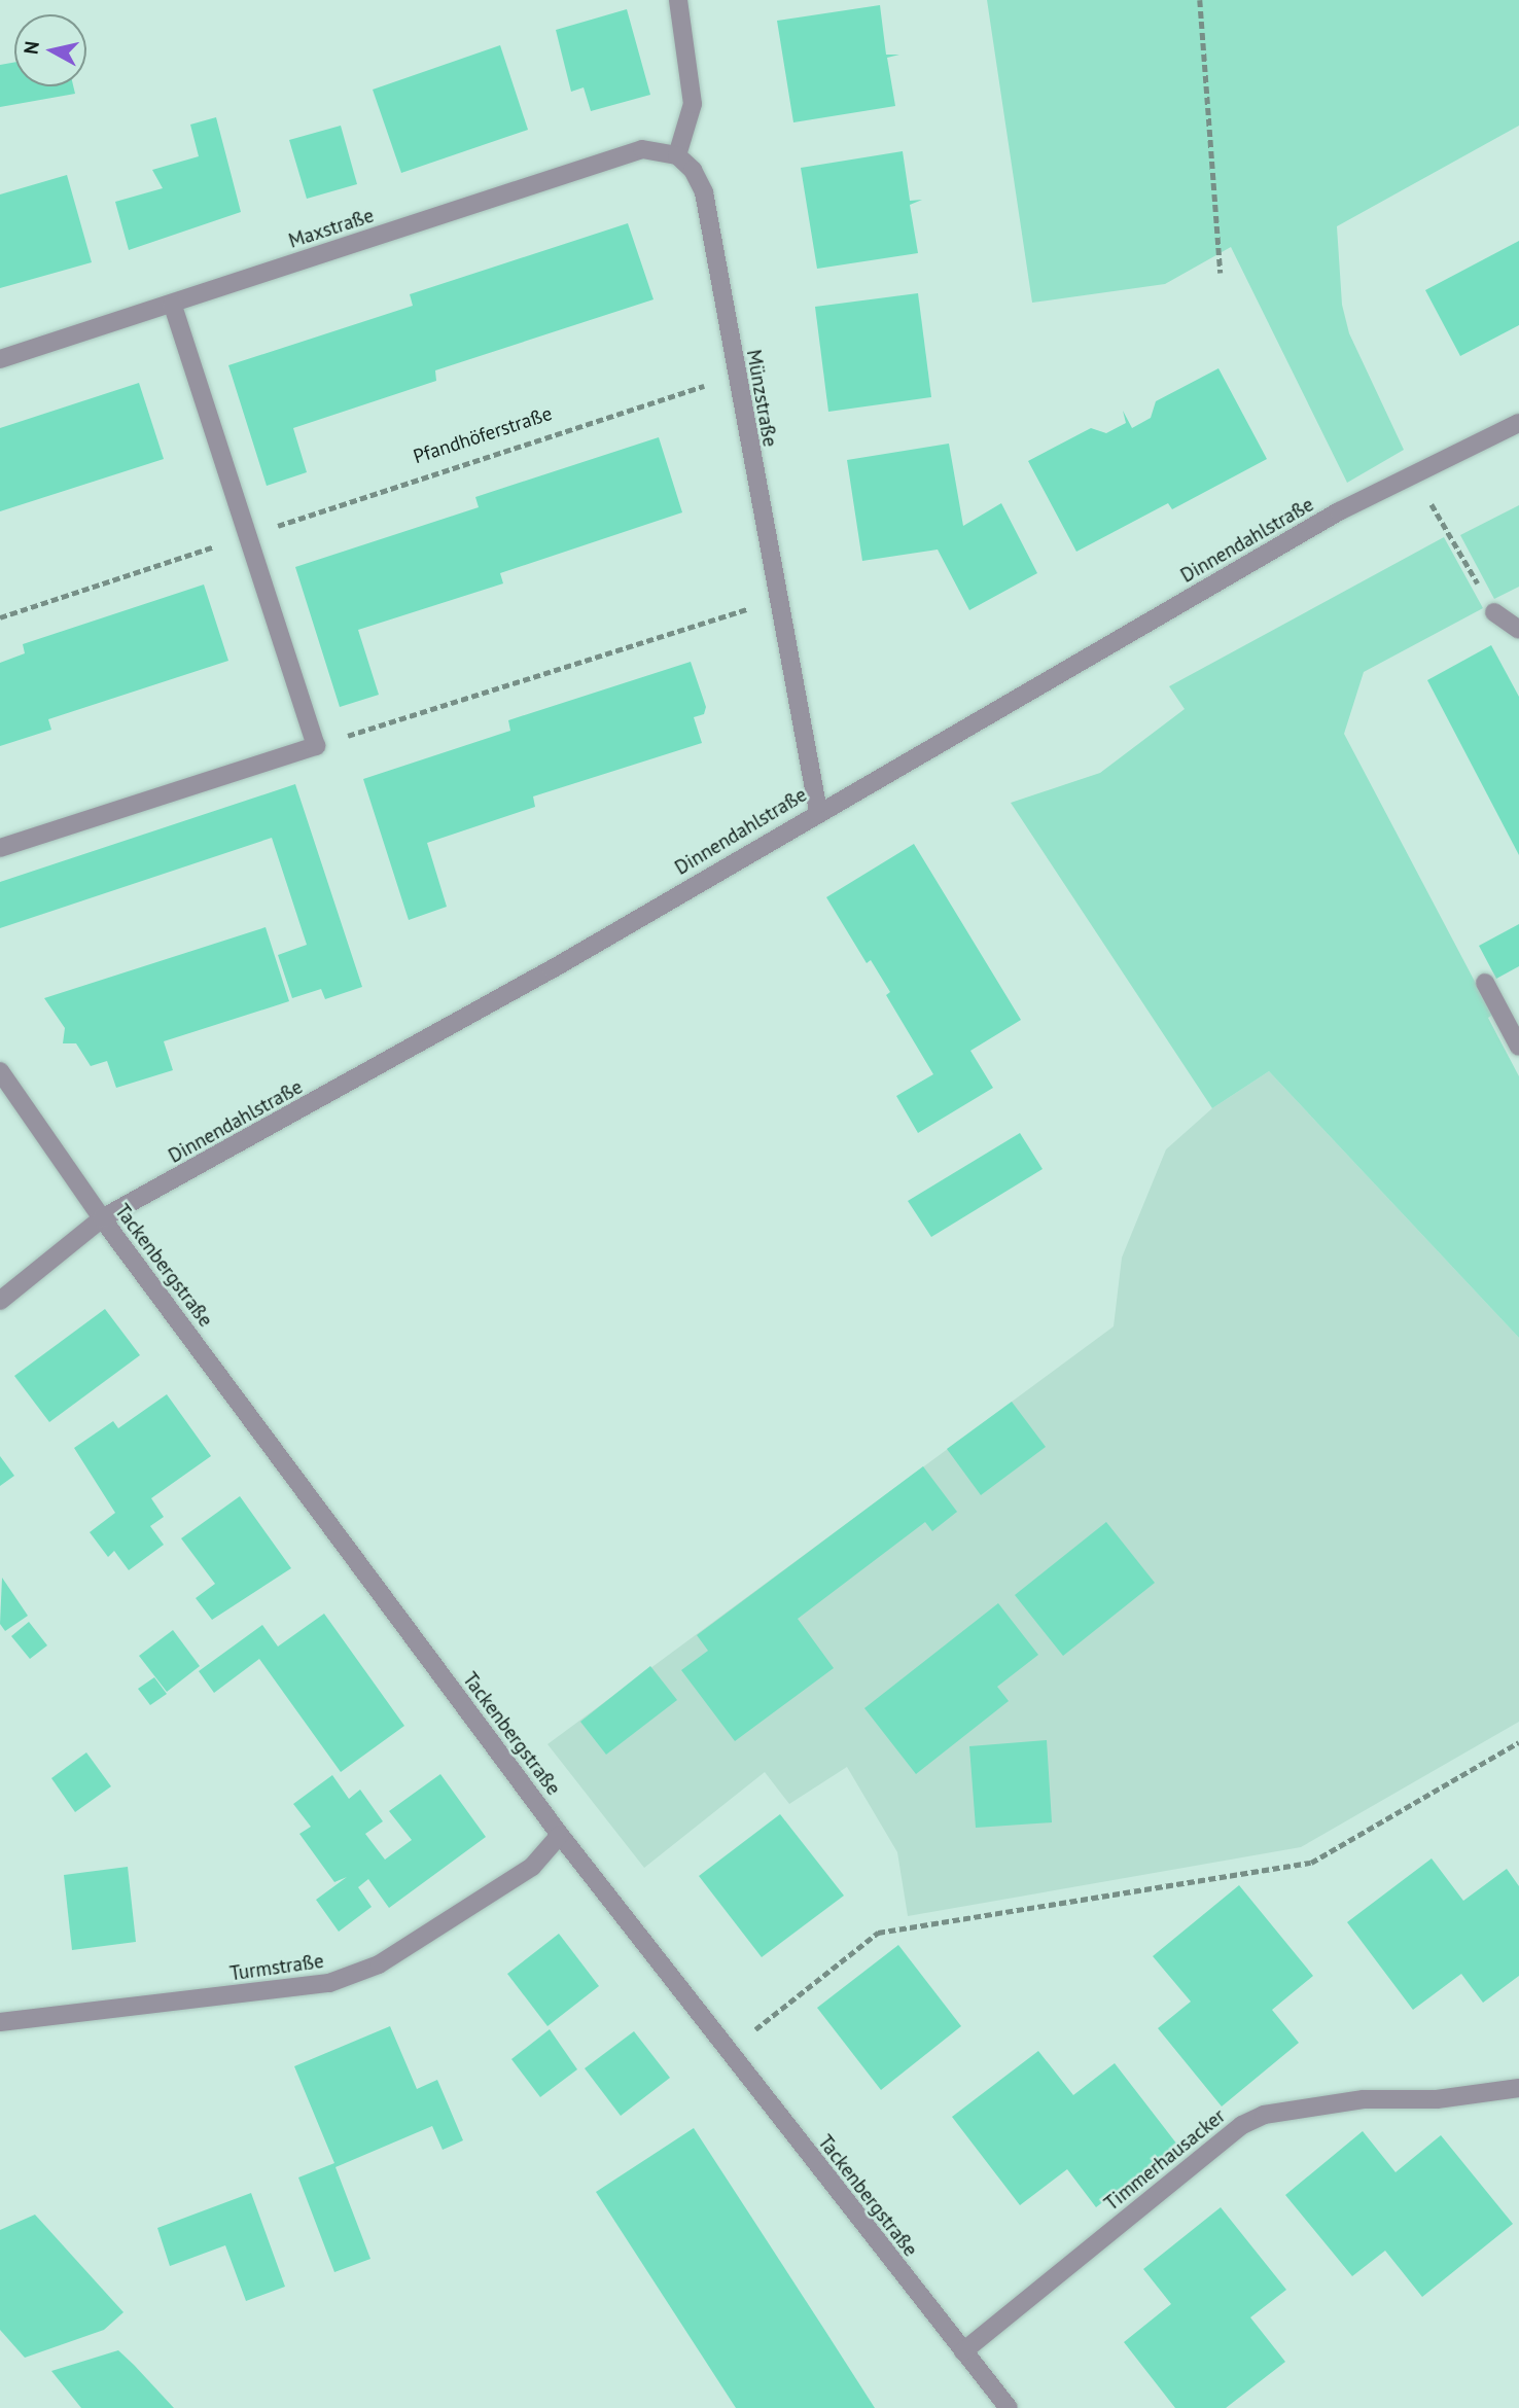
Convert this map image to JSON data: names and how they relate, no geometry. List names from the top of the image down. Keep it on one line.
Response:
{"streets":{"street":["Maxstraße","Münzstraße","Dinnendahlstraße","Tackenbergstraße","Turmstraße","Timmerhausacker"],"path":["Pfandhöferstraße"]},"crossings":[["Maxstraße","Münzstraße"],["Münzstraße","Pfandhöferstraße"],["Münzstraße","Dinnendahlstraße"],["Dinnendahlstraße","Tackenbergstraße"],["Tackenbergstraße","Turmstraße"],["Tackenbergstraße","Timmerhausacker"]],"north":"left"}
